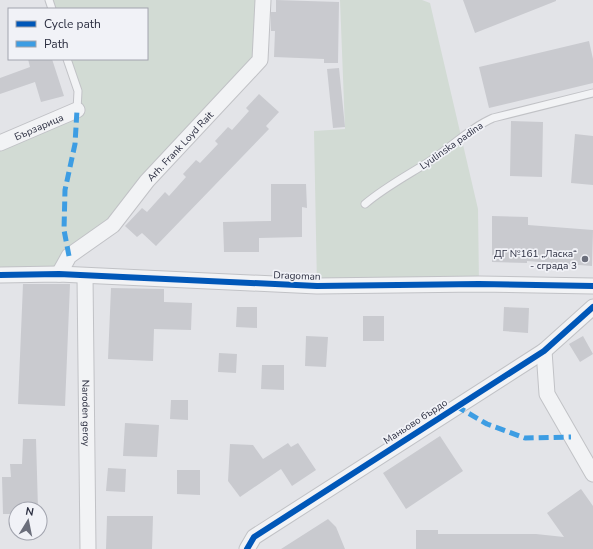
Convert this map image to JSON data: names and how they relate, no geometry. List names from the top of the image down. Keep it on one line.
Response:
{"streets":{"street":["Бързарица","Arh. Frank Loyd Rait","Dragoman","Naroden geroy","Маньово бърдо"],"lane":["Lyulinska padina"]},"crossings":[["Arh. Frank Loyd Rait","Dragoman"],["Dragoman","Naroden geroy"]],"places":["ДГ №161 „Ласка“ - сграда 3"],"legend":["Cycle path","Path"],"north":"top"}
